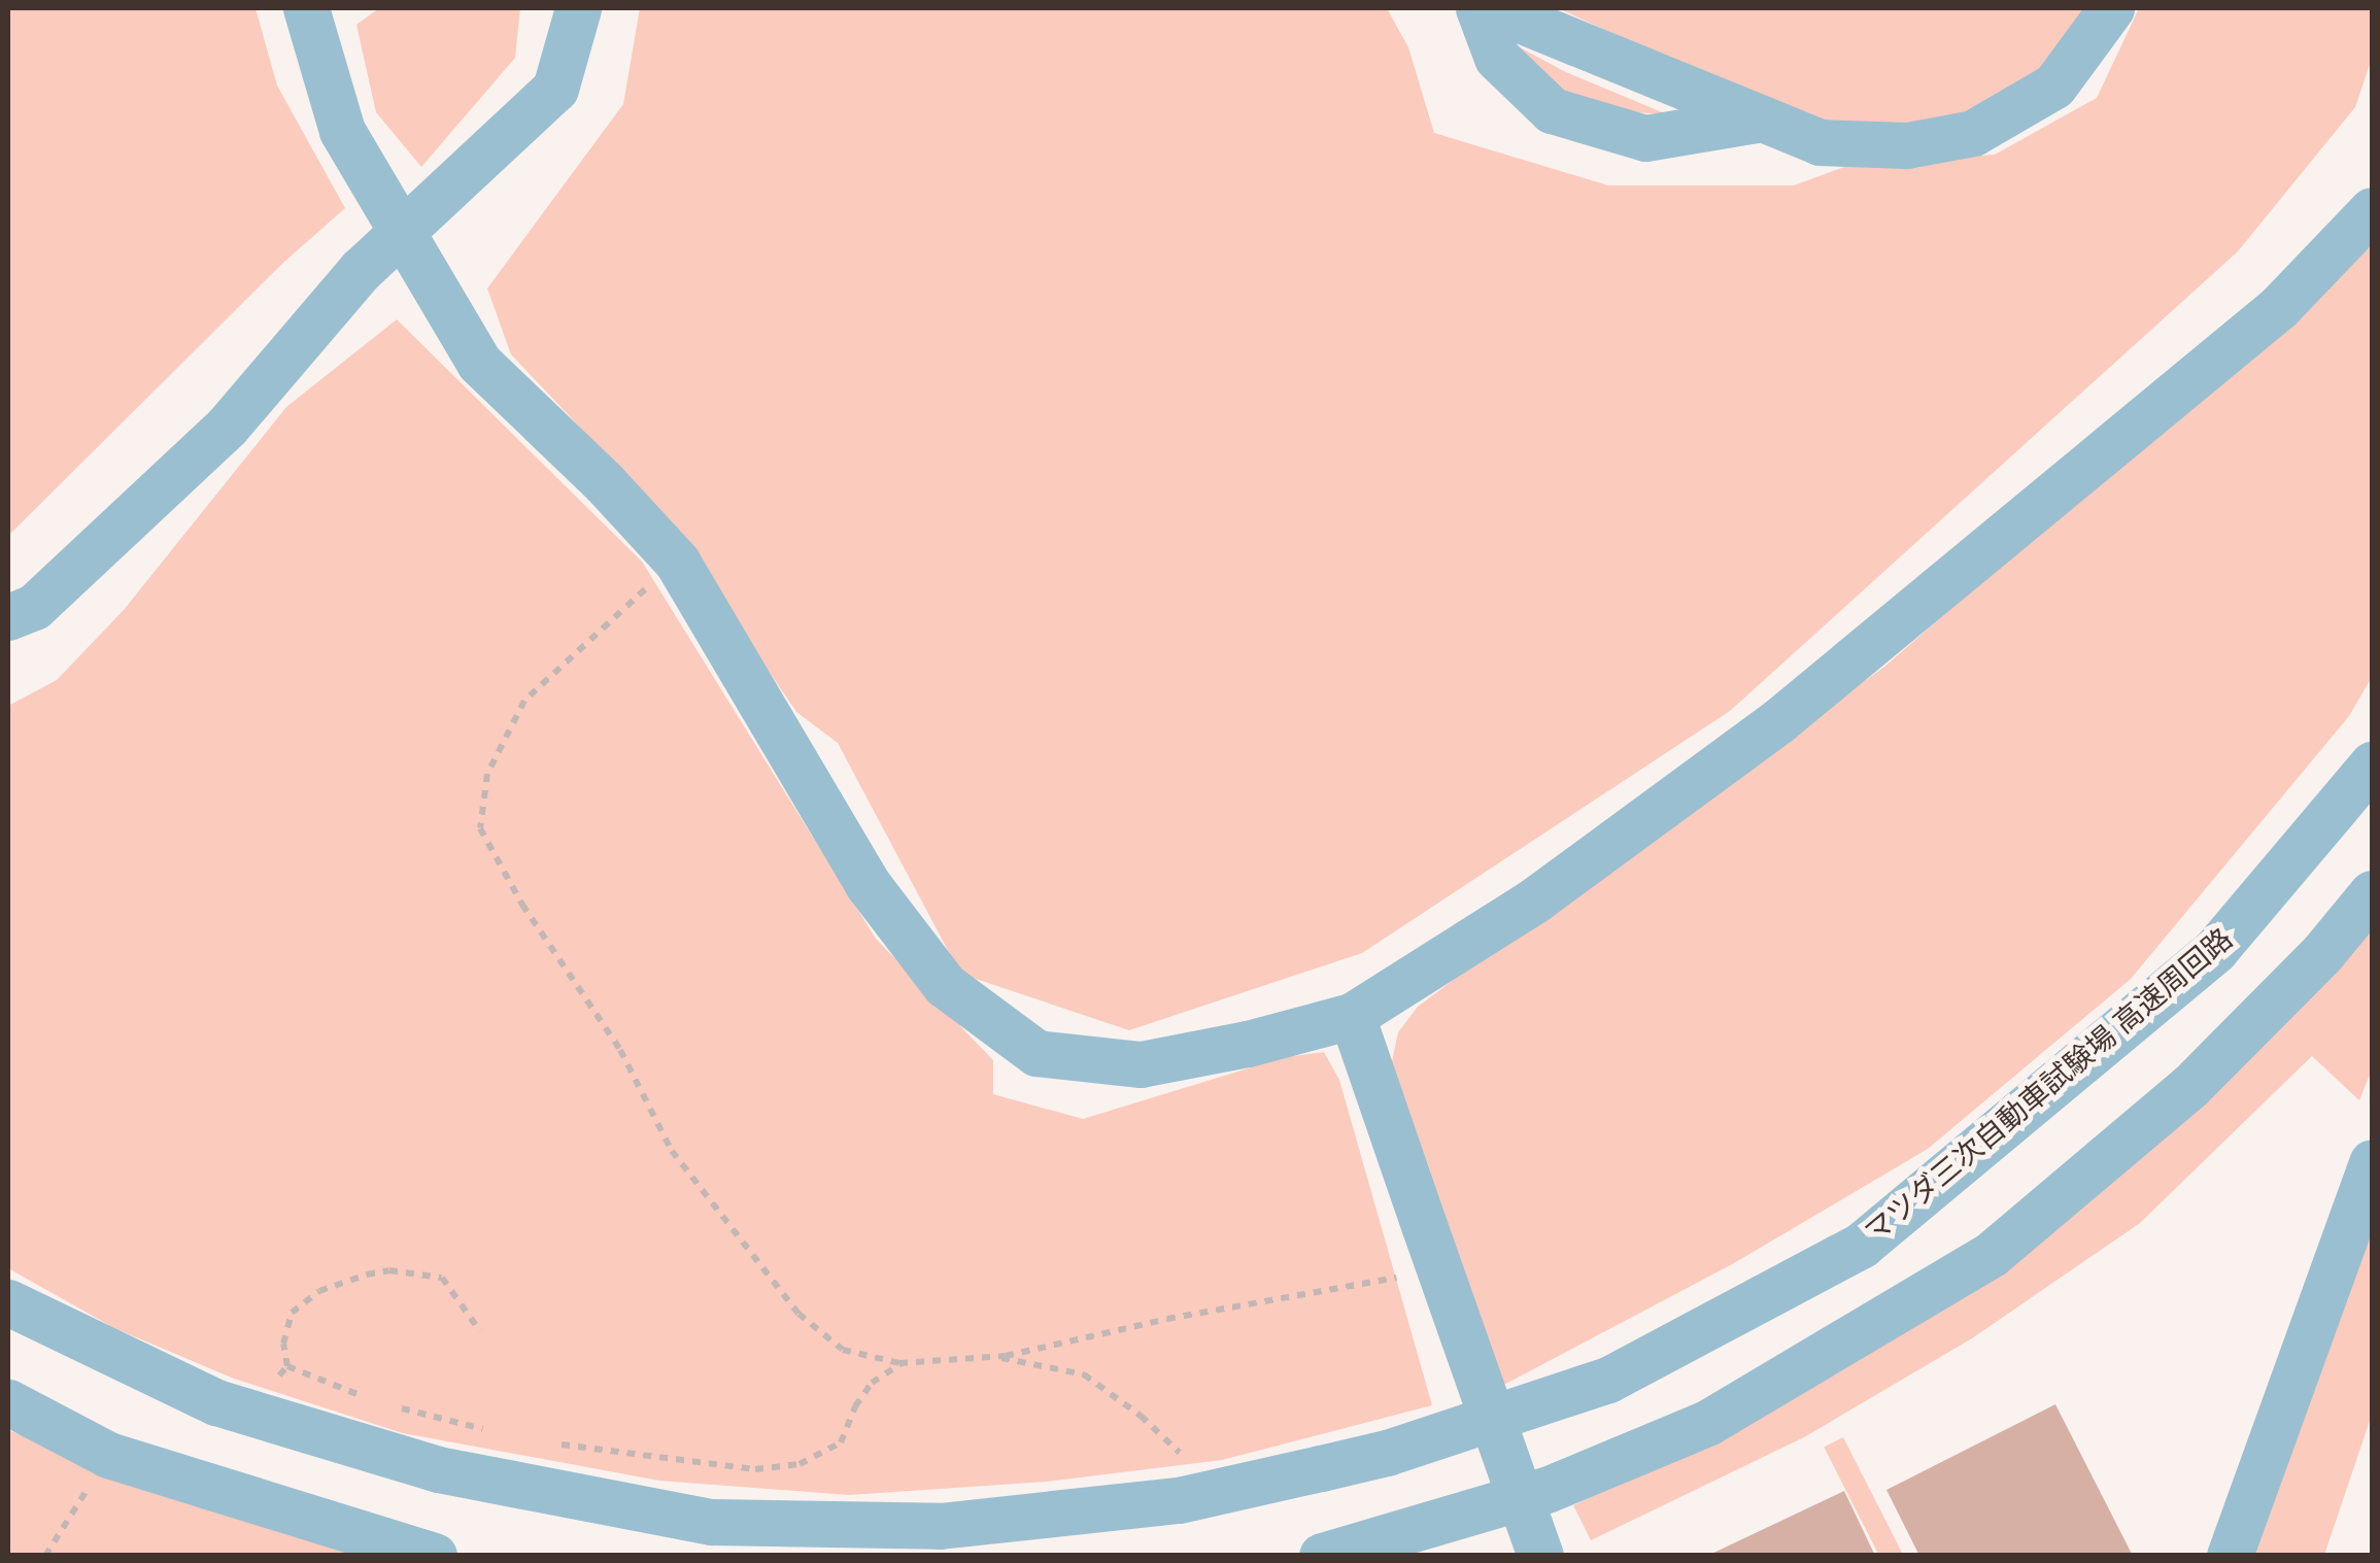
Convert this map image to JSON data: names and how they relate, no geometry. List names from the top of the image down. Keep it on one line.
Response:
{"streets":{"lane":["マツダ三次自動車試験場 高速周回路"]}}
